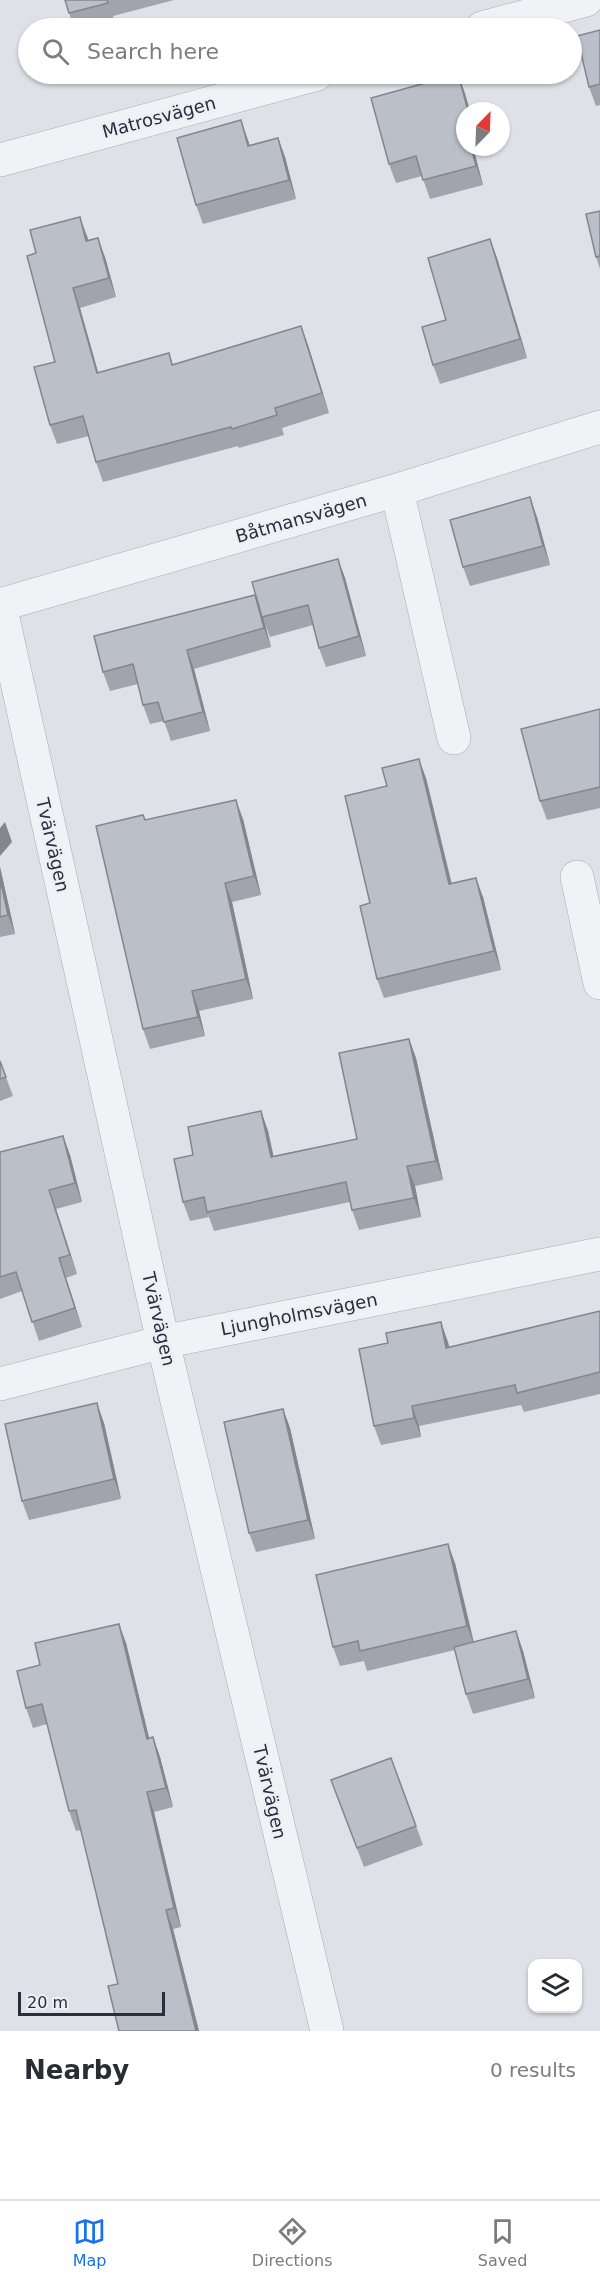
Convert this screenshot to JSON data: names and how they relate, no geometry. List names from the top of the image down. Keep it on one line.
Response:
{"streets":{"street":["Matrosvägen","Båtmansvägen","Tvärvägen","Ljungholmsvägen"]},"crossings":[["Båtmansvägen","Tvärvägen"],["Tvärvägen","Ljungholmsvägen"]],"scale_bar":"20 m","north":"top right","page":{"search":"Search here","scale":"20 m","heading":["Nearby","0 results"],"nav":["Map","Directions","Saved"]}}
